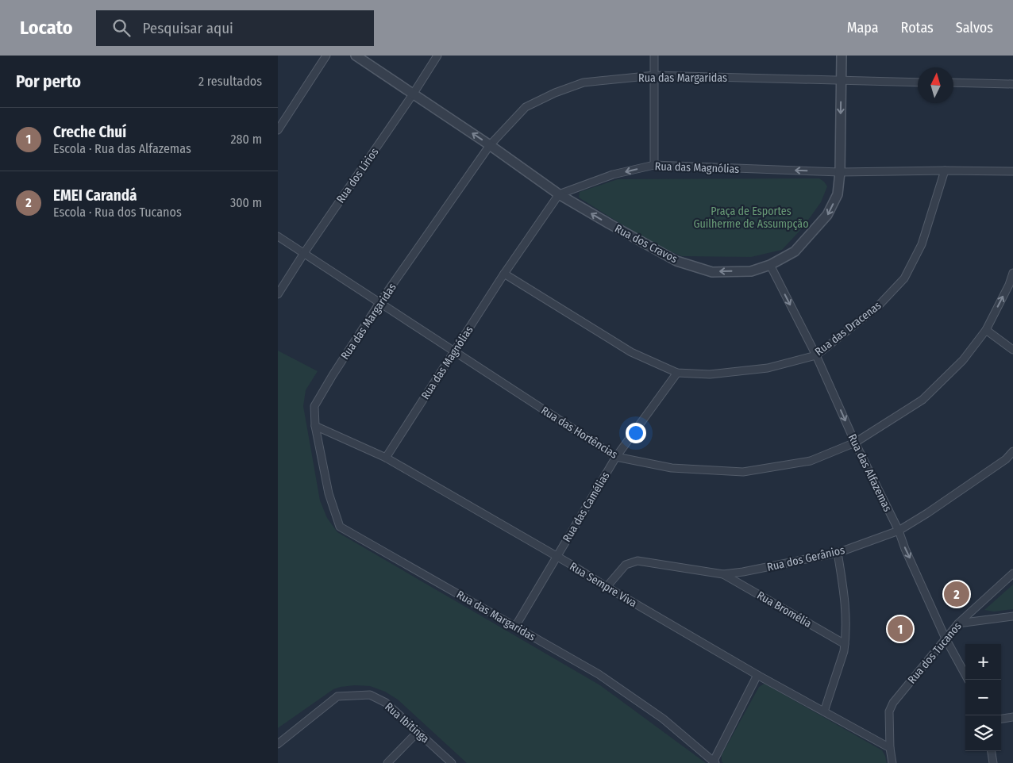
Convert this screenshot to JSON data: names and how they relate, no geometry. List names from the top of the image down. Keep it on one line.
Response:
{"streets":{"street":["Rua das Margaridas","Rua das Magnólias","Rua dos Lírios","Rua dos Cravos","Rua das Dracenas","Rua das Hortências","Rua das Alfazemas","Rua das Camélias","Rua dos Gerânios","Rua Sempre Viva","Rua Bromélia","Rua dos Tucanos","Rua Ibitinga"]},"crossings":[["Rua das Margaridas","Rua dos Cravos"],["Rua das Margaridas","Rua das Hortências"],["Rua das Margaridas","Rua das Camélias"],["Rua das Margaridas","Rua Sempre Viva"],["Rua das Magnólias","Rua dos Cravos"],["Rua das Magnólias","Rua das Dracenas"],["Rua das Magnólias","Rua das Hortências"],["Rua das Magnólias","Rua Sempre Viva"],["Rua dos Lírios","Rua dos Cravos"],["Rua dos Lírios","Rua das Hortências"],["Rua dos Cravos","Rua das Alfazemas"],["Rua das Dracenas","Rua das Alfazemas"],["Rua das Dracenas","Rua das Camélias"],["Rua das Hortências","Rua das Alfazemas"],["Rua das Hortências","Rua das Camélias"],["Rua das Alfazemas","Rua dos Gerânios"],["Rua das Alfazemas","Rua dos Tucanos"],["Rua das Camélias","Rua Sempre Viva"],["Rua dos Gerânios","Rua Sempre Viva"],["Rua dos Gerânios","Rua Bromélia"],["Rua Sempre Viva","Rua dos Tucanos"]],"one_way":["Rua das Magnólias","Rua das Alfazemas"],"parks":["Praça de Esportes Guilherme de Assumpção"],"north":"top","page":{"header":"Locato","search":"Pesquisar aqui","nav":["Mapa","Rotas","Salvos"],"heading":["Por perto","2 resultados"],"list":[{"mark":"1","name":"Creche Chuí","note":"Escola · Rua das Alfazemas","value":"280 m"},{"mark":"2","name":"EMEI Carandá","note":"Escola · Rua dos Tucanos","value":"300 m"}],"pins":["2","1"],"map_buttons":["+","−"]}}
